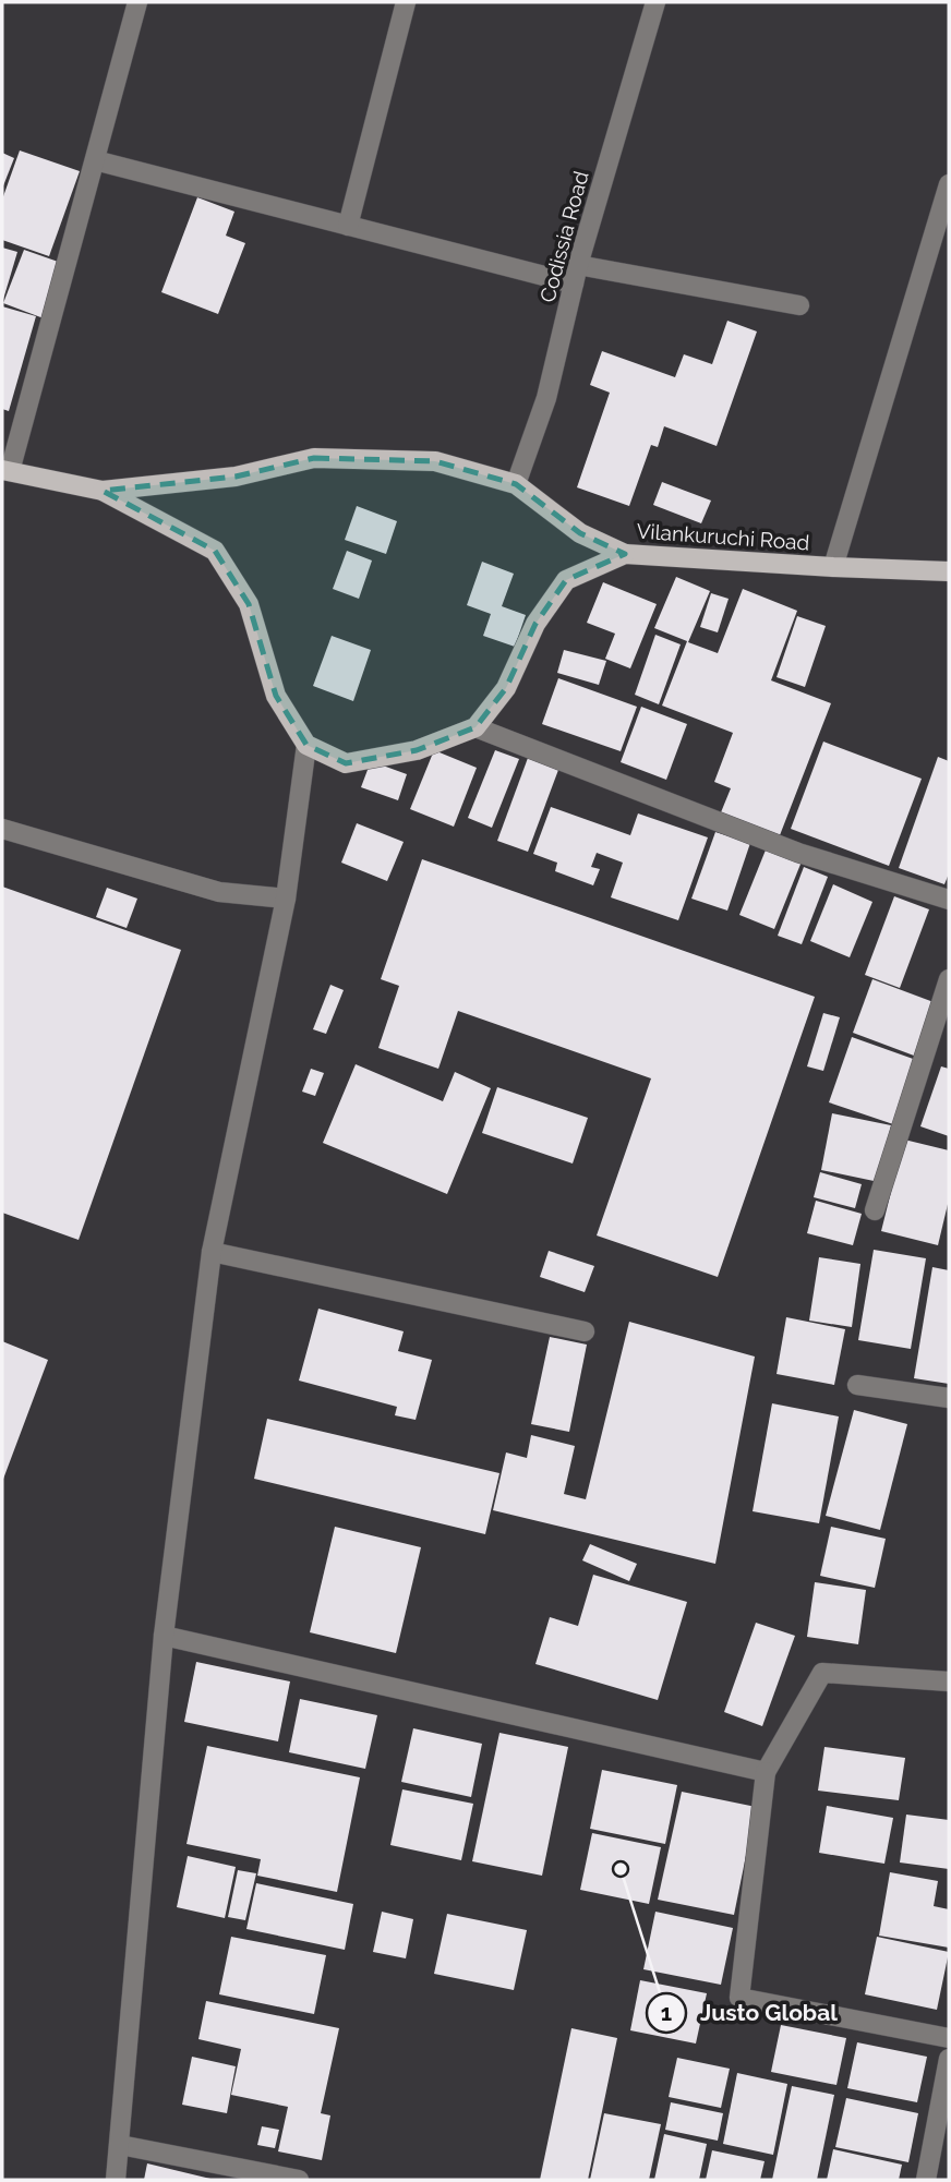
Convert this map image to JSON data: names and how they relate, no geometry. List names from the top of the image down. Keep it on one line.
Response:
{"streets":{"main road":["Vilankuruchi Road"],"street":["Codissia Road"]},"places":["Justo Global"]}
